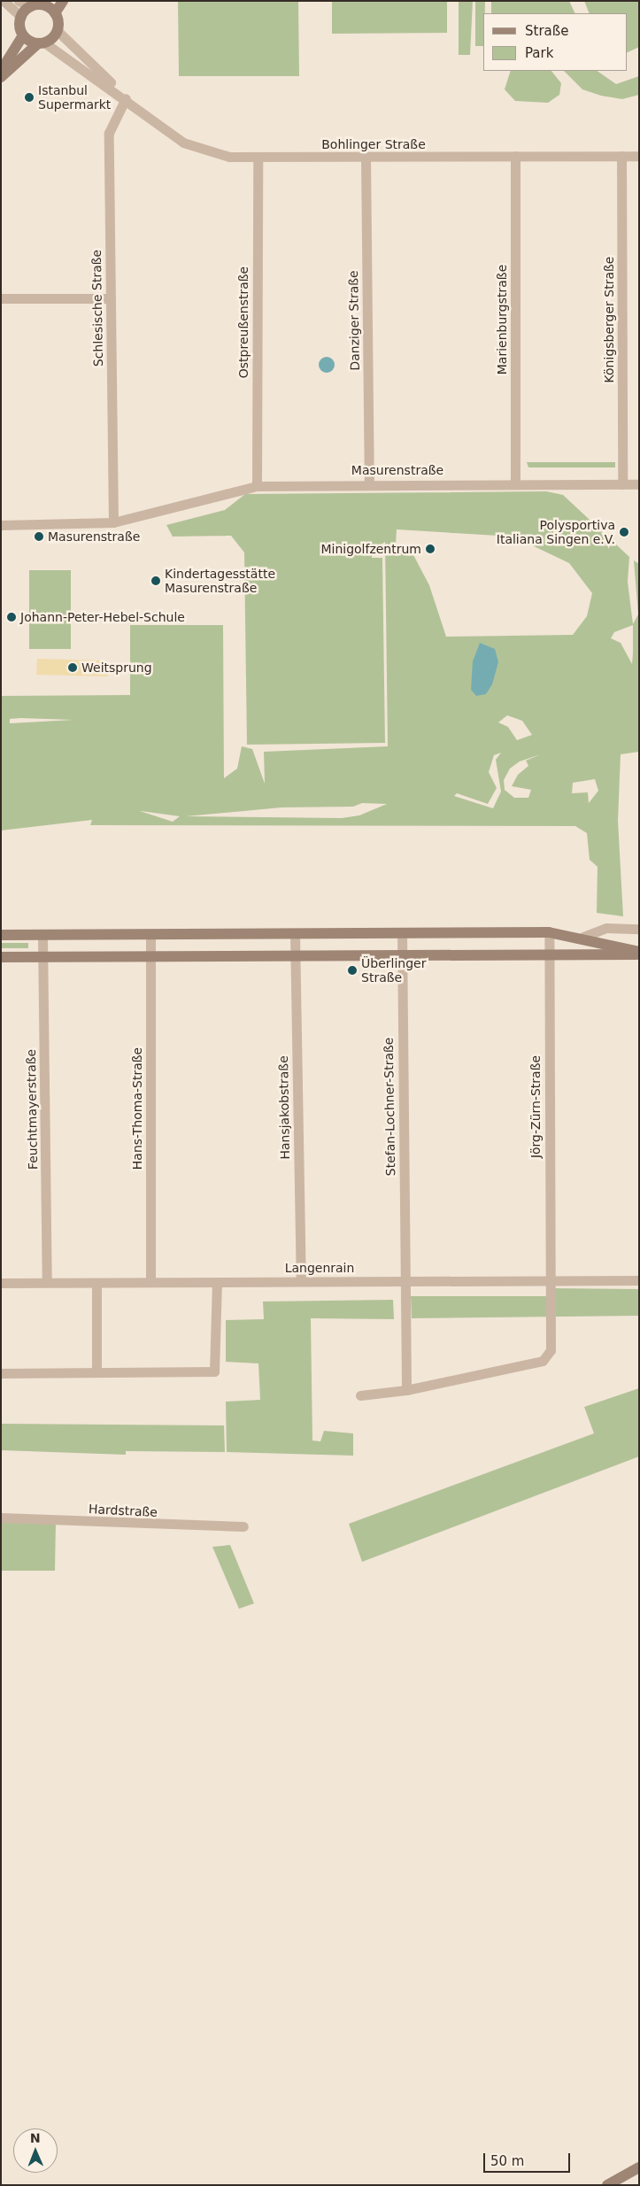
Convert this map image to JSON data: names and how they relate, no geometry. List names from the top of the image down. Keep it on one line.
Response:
{"streets":{"street":["Bohlinger Straße","Schlesische Straße","Marienburgstraße","Königsberger Straße","Danziger Straße","Ostpreußenstraße","Masurenstraße","Stefan-Lochner-Straße","Jörg-Zürn-Straße","Hansjakobstraße","Hans-Thoma-Straße","Feuchtmayerstraße","Langenrain","Hardstraße"]},"crossings":[["Bohlinger Straße","Schlesische Straße"],["Bohlinger Straße","Marienburgstraße"],["Bohlinger Straße","Königsberger Straße"],["Bohlinger Straße","Danziger Straße"],["Bohlinger Straße","Ostpreußenstraße"],["Schlesische Straße","Masurenstraße"],["Marienburgstraße","Masurenstraße"],["Königsberger Straße","Masurenstraße"],["Danziger Straße","Masurenstraße"],["Ostpreußenstraße","Masurenstraße"],["Stefan-Lochner-Straße","Jörg-Zürn-Straße"],["Stefan-Lochner-Straße","Langenrain"],["Jörg-Zürn-Straße","Langenrain"],["Hansjakobstraße","Langenrain"],["Hans-Thoma-Straße","Langenrain"],["Feuchtmayerstraße","Langenrain"]],"places":["Istanbul Supermarkt","Polysportiva Italiana Singen e.V.","Masurenstraße","Minigolfzentrum","Kindertagesstätte Masurenstraße","Johann-Peter-Hebel-Schule","Weitsprung","Überlinger Straße"],"legend":["Straße","Park"],"scale_bar":"50 m","north":"top"}
